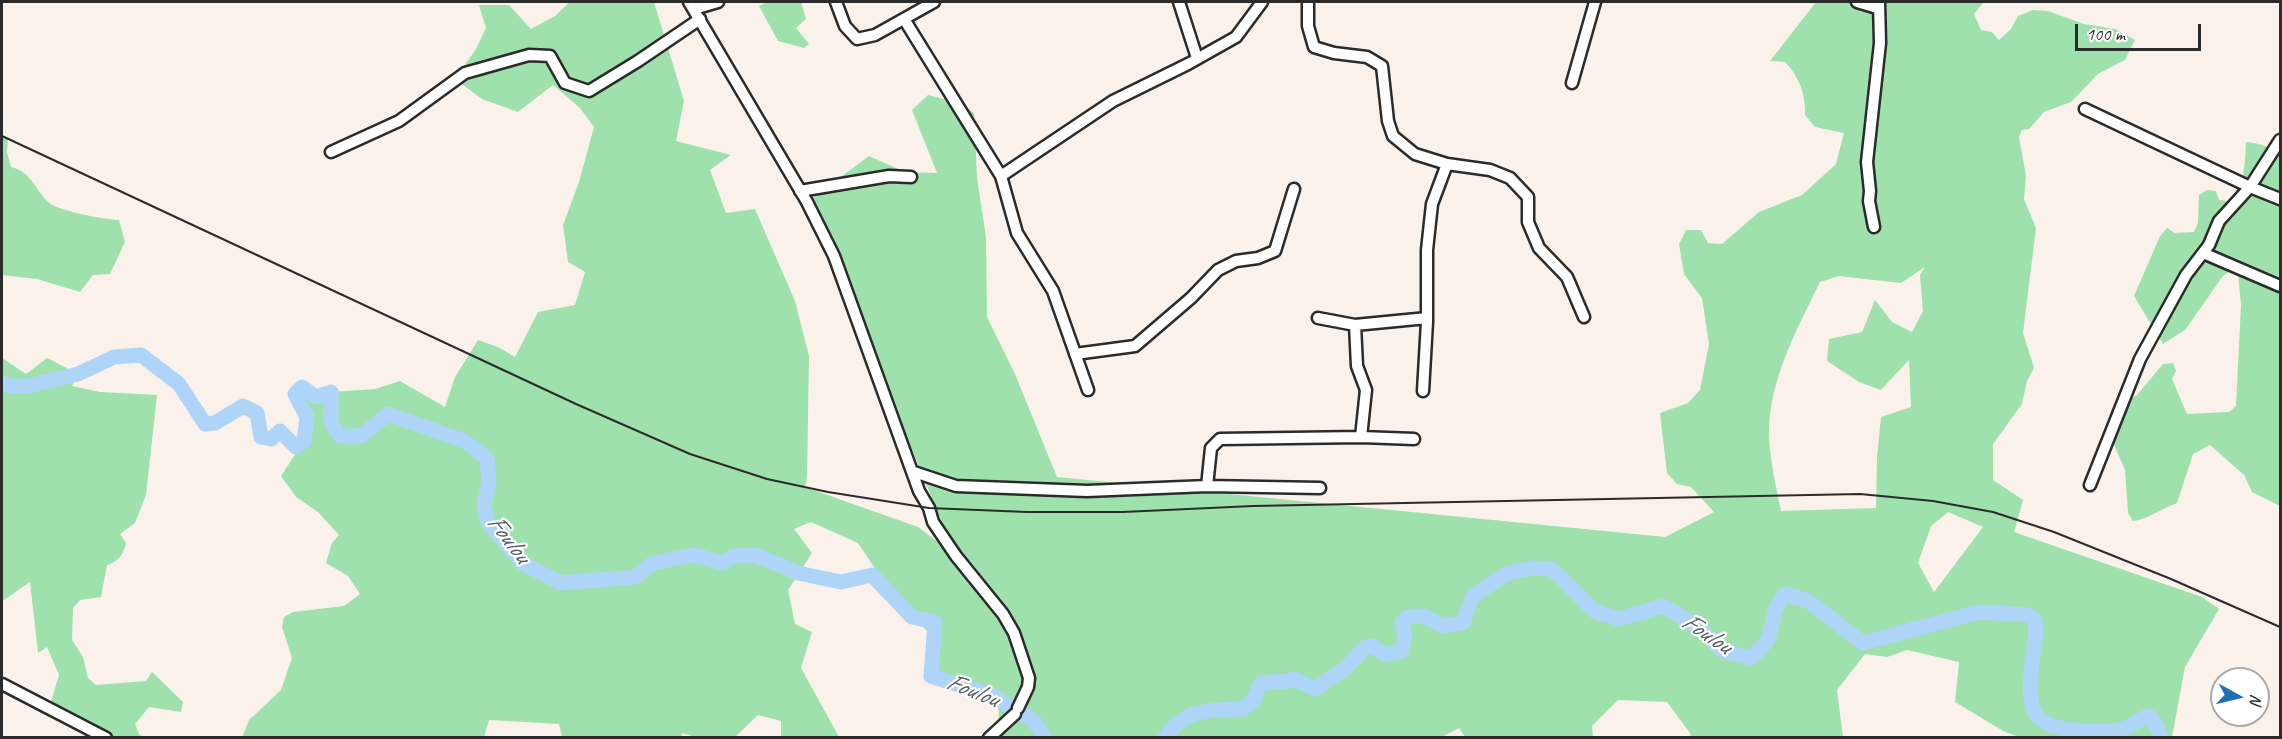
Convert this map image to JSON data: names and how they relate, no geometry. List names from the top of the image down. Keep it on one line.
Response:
{"water":["Foulou"],"scale_bar":"100 m","north":"right"}
